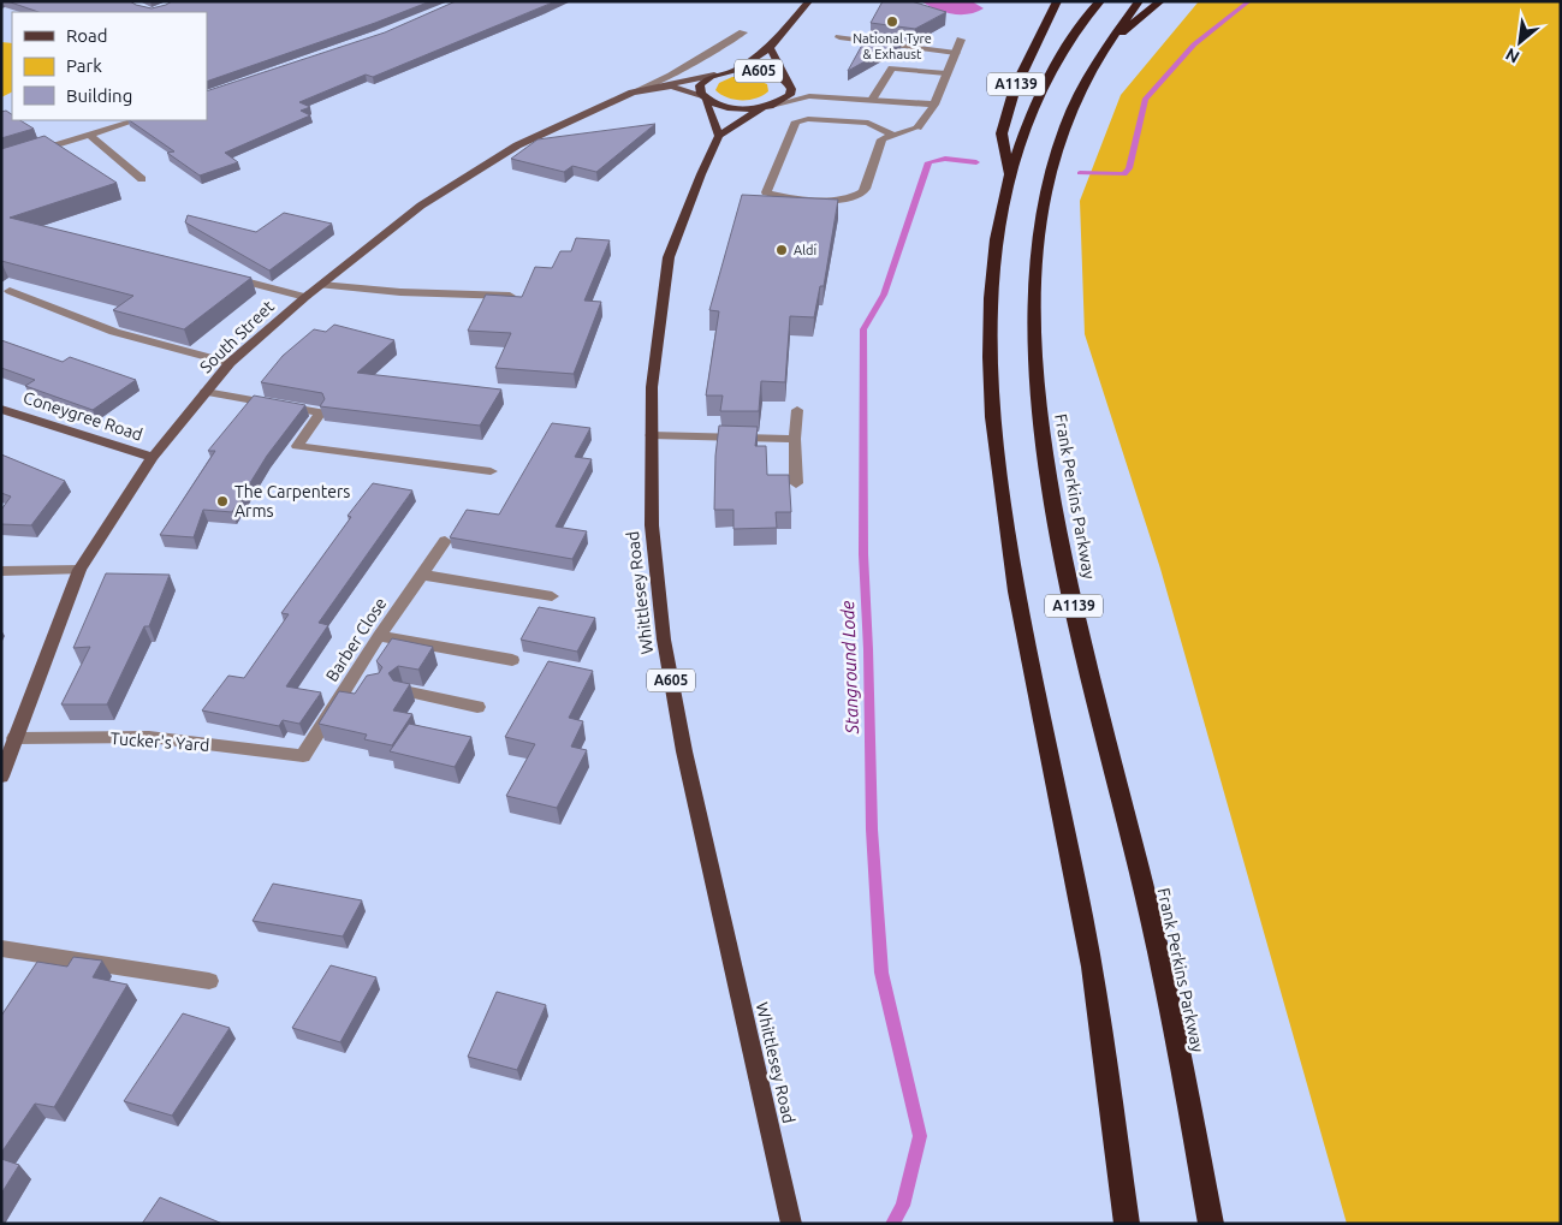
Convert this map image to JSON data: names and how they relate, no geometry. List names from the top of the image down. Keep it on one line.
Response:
{"streets":{"highway":["A1139","Frank Perkins Parkway"],"main road":["A605","Whittlesey Road"],"street":["South Street","Coneygree Road","Barber Close","Tucker's Yard"]},"crossings":[["A605","South Street"],["A605","Whittlesey Road"],["A1139","Frank Perkins Parkway"],["South Street","Coneygree Road"],["South Street","Tucker's Yard"],["Barber Close","Tucker's Yard"]],"water":["Stanground Lode"],"places":["National Tyre & Exhaust","Aldi","The Carpenters Arms"],"legend":["Road","Park","Building"],"north":"bottom left"}
